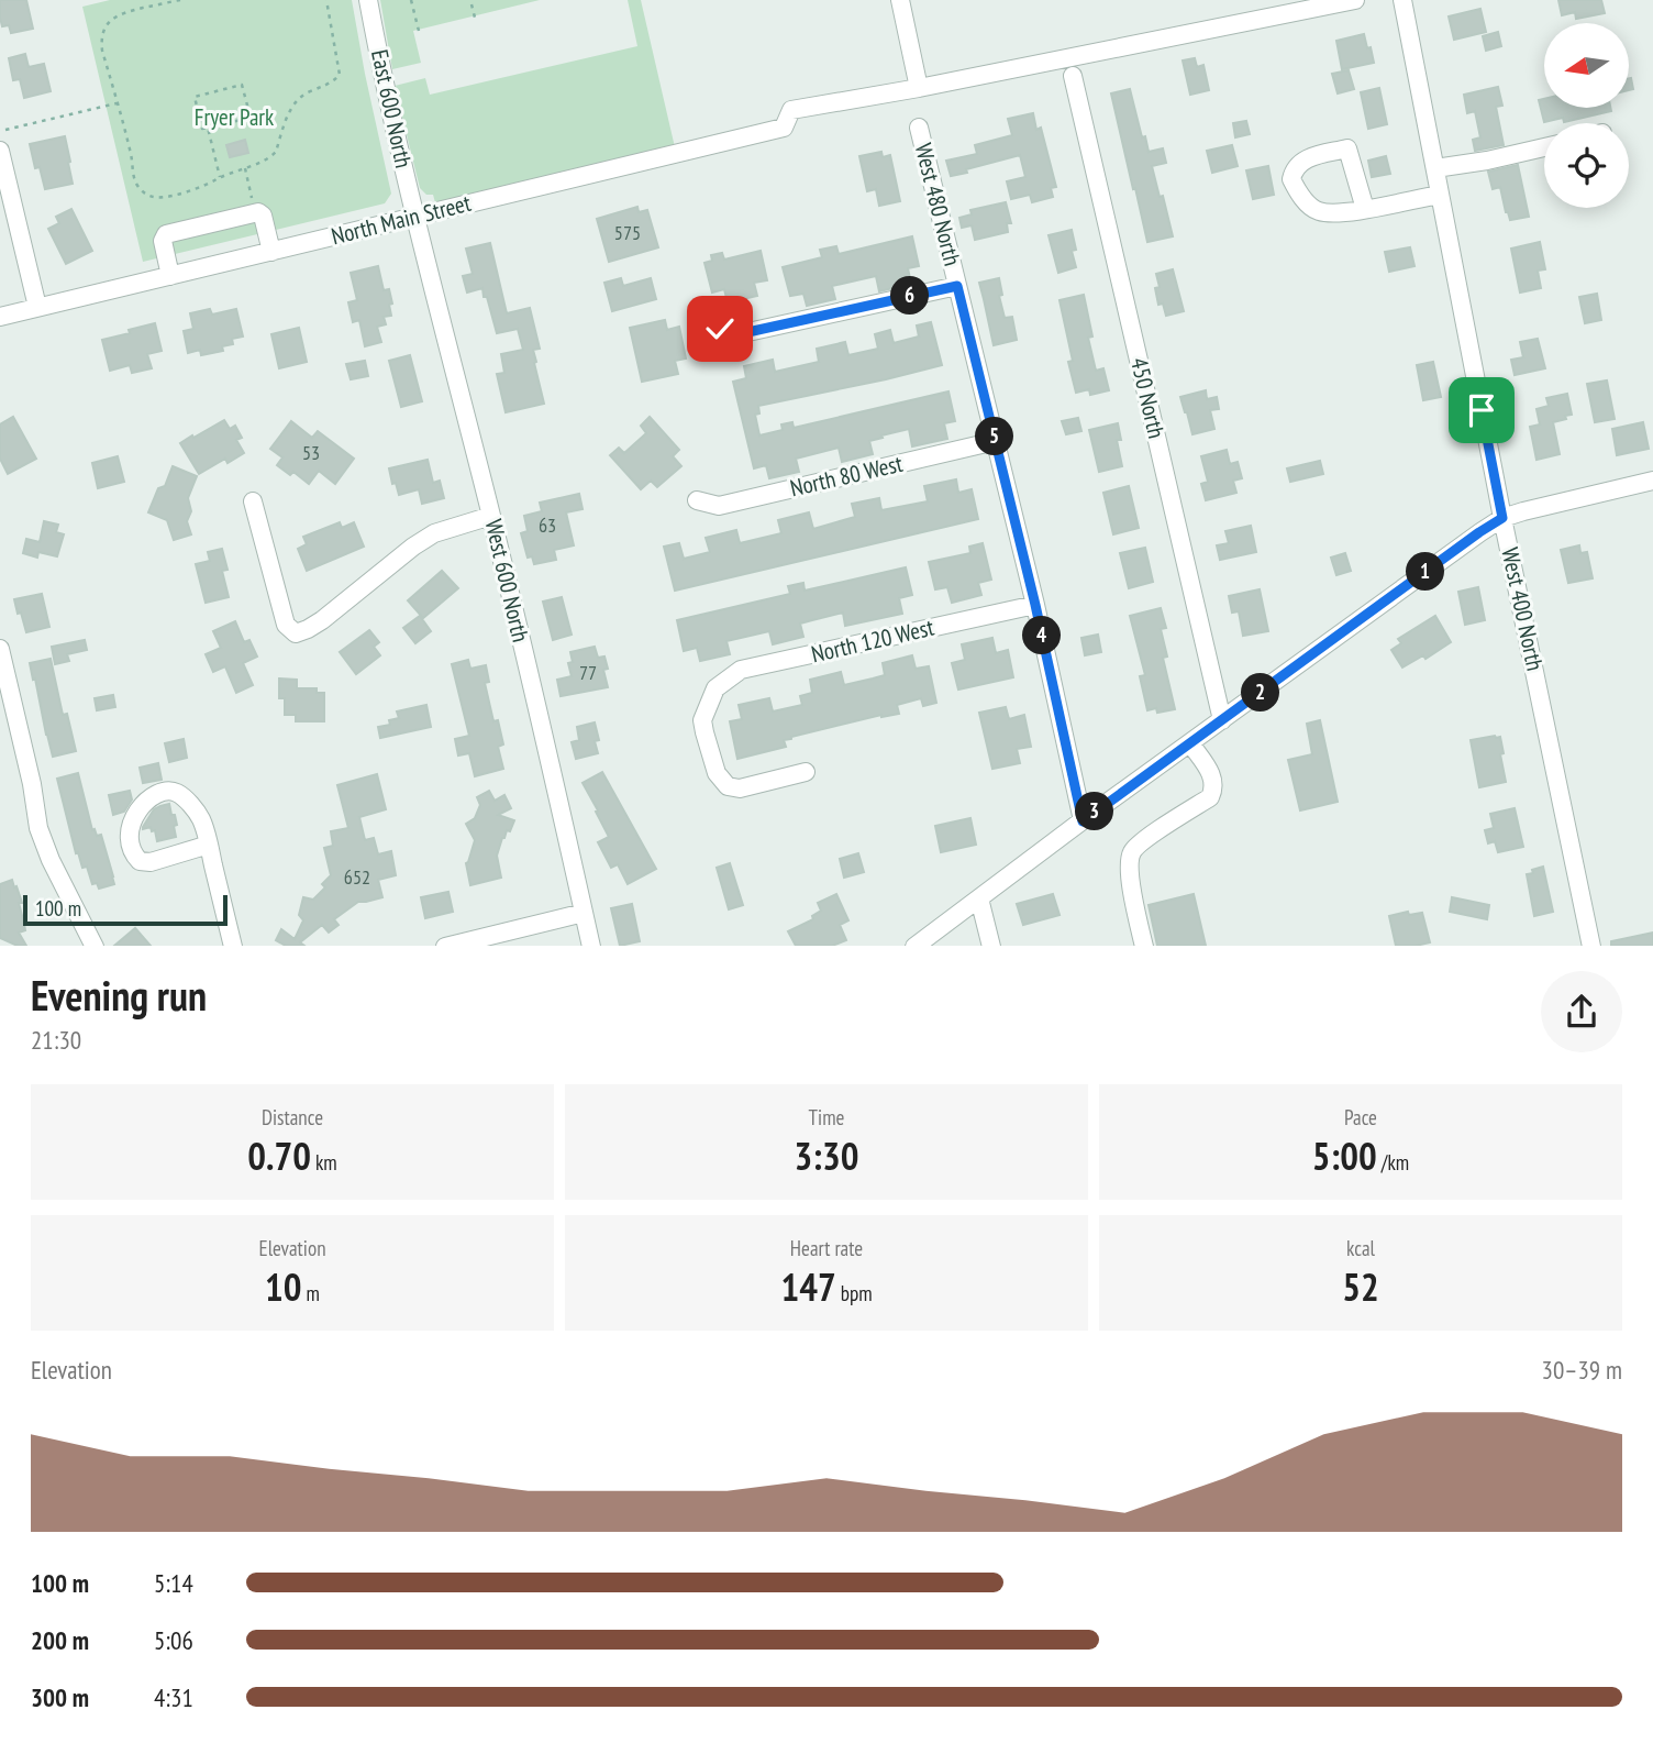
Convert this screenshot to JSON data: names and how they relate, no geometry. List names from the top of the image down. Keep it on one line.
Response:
{"streets":{"street":["East 600 North","West 480 North","North Main Street","450 North","North 80 West","West 600 North","West 400 North","North 120 West"]},"crossings":[["East 600 North","North Main Street"],["East 600 North","West 600 North"],["West 480 North","North 80 West"],["West 480 North","North 120 West"],["North Main Street","West 600 North"]],"parks":["Fryer Park"],"house_numbers":["575","53","63","77","652"],"scale_bar":"100 m","north":"left","page":{"pins":["6","5","1","4","2","3"],"scale":"100 m","heading":["Evening run","21:30"],"stats":[["Distance","0.70 km"],["Time","3:30"],["Pace","5:00 /km"],["Elevation","10 m"],["Heart rate","147 bpm"],["kcal","52"]],"chart":["Elevation","30–39 m"],"list":[{"name":"100 m","note":"5:14"},{"name":"200 m","note":"5:06"},{"name":"300 m","note":"4:31"}]}}
